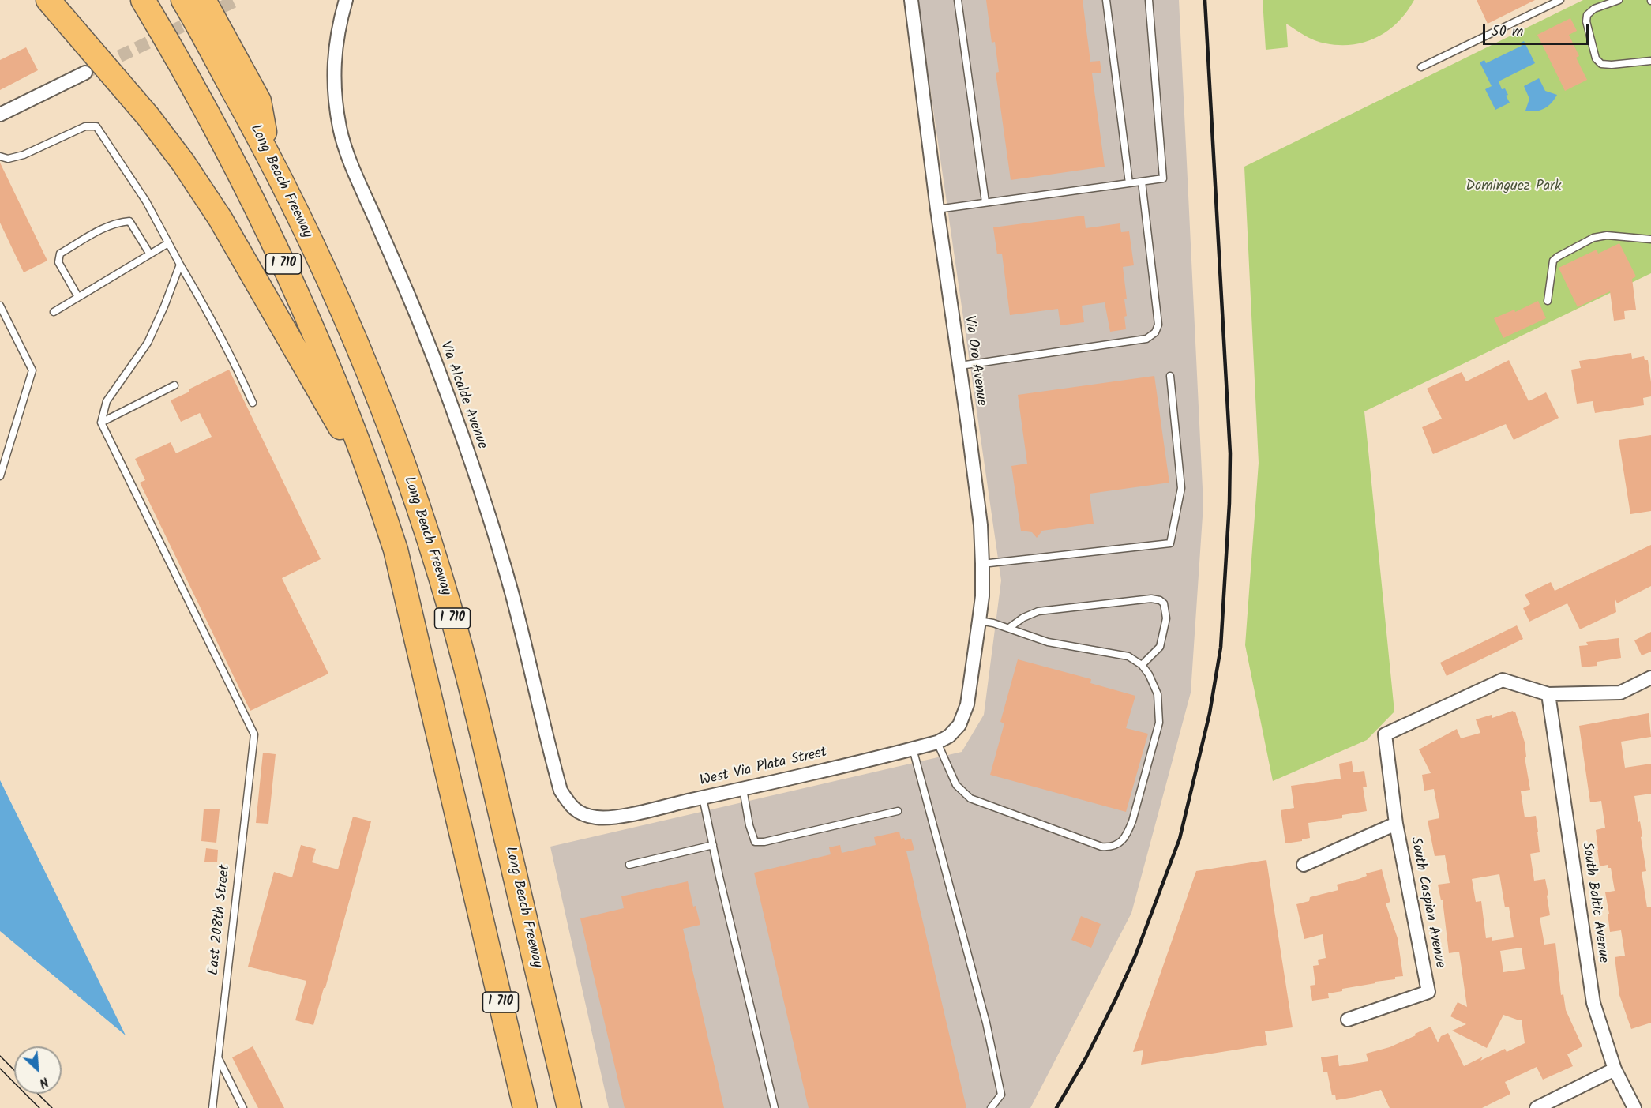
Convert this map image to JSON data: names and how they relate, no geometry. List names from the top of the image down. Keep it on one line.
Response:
{"streets":{"highway":["Long Beach Freeway","I 710"],"street":["Via Oro Avenue","Via Alcalde Avenue","West Via Plata Street","South Caspian Avenue","South Baltic Avenue"],"lane":["East 208th Street"]},"crossings":[["Via Oro Avenue","West Via Plata Street"],["Via Alcalde Avenue","West Via Plata Street"],["South Caspian Avenue","South Baltic Avenue"]],"parks":["Dominguez Park"],"scale_bar":"50 m","north":"bottom right"}
